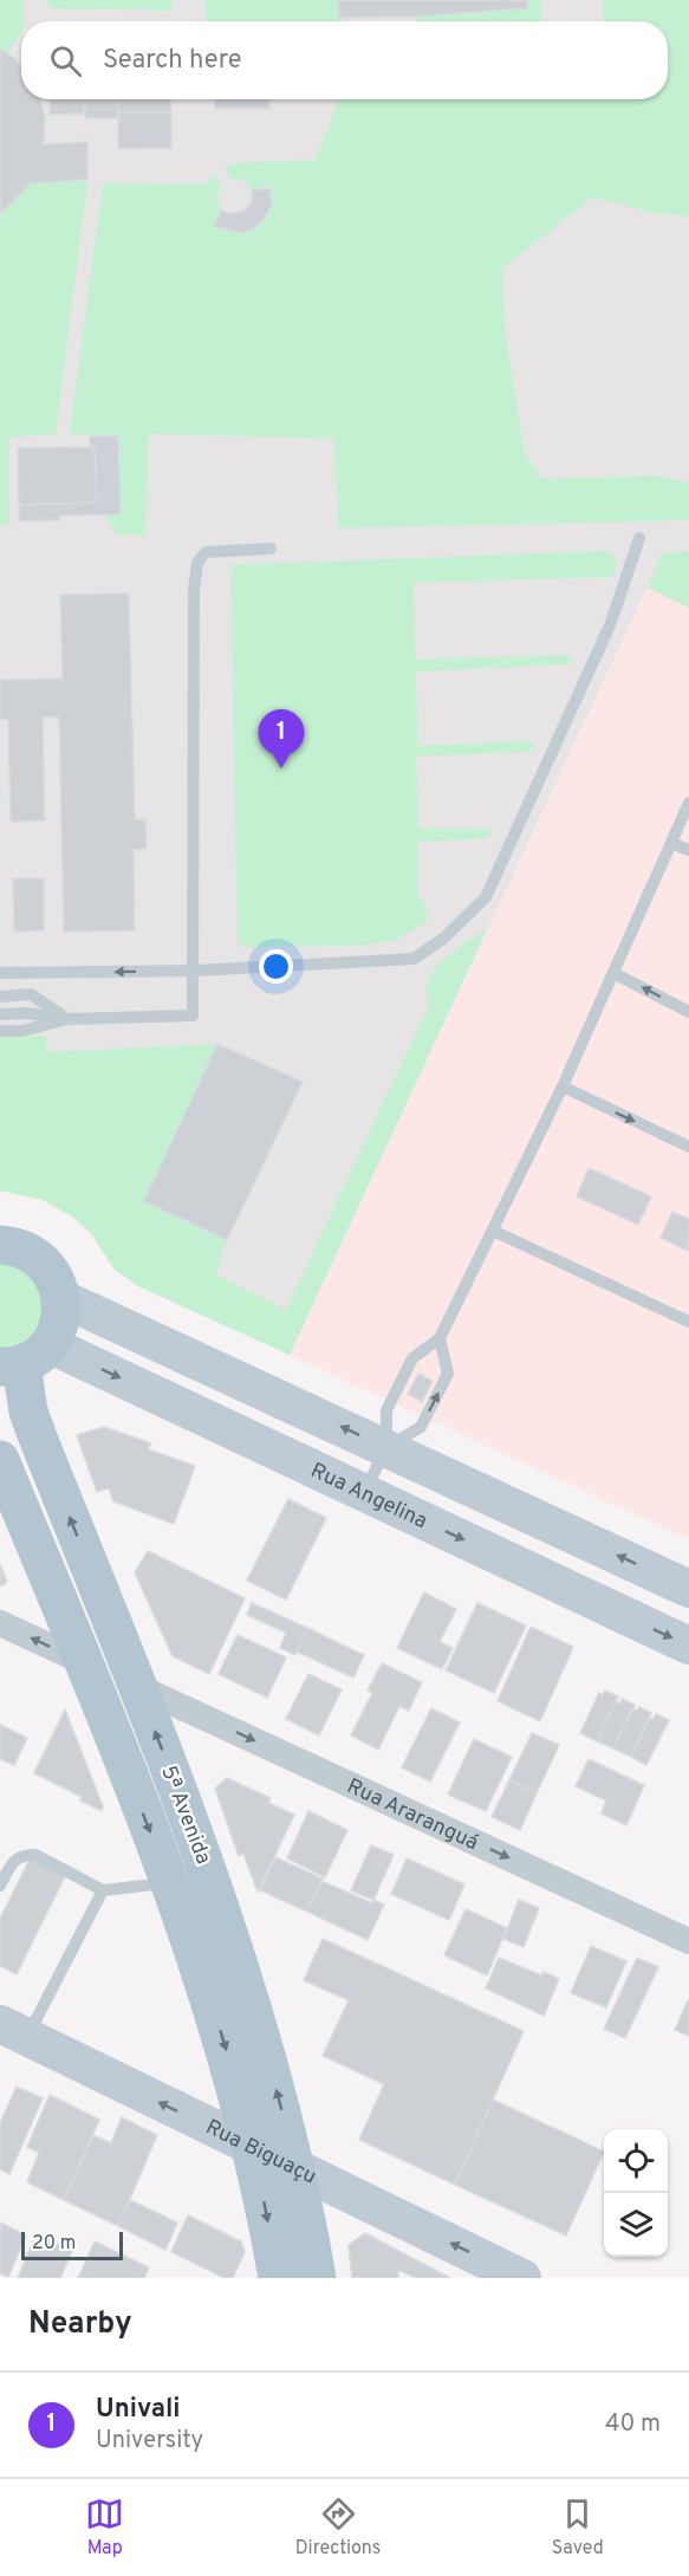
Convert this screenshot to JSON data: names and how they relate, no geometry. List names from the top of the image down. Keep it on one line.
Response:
{"streets":{"main road":["5ª Avenida"],"street":["Rua Angelina","Rua Araranguá","Rua Biguaçu"]},"crossings":[["Rua Angelina","5ª Avenida"],["Rua Araranguá","5ª Avenida"],["5ª Avenida","Rua Biguaçu"]],"one_way":["Rua Araranguá","Rua Biguaçu"],"scale_bar":"20 m","page":{"search":"Search here","pins":"1","scale":"20 m","heading":"Nearby","list":[{"mark":"1","name":"Univali","note":"University","value":"40 m"}],"nav":["Map","Directions","Saved"]}}
